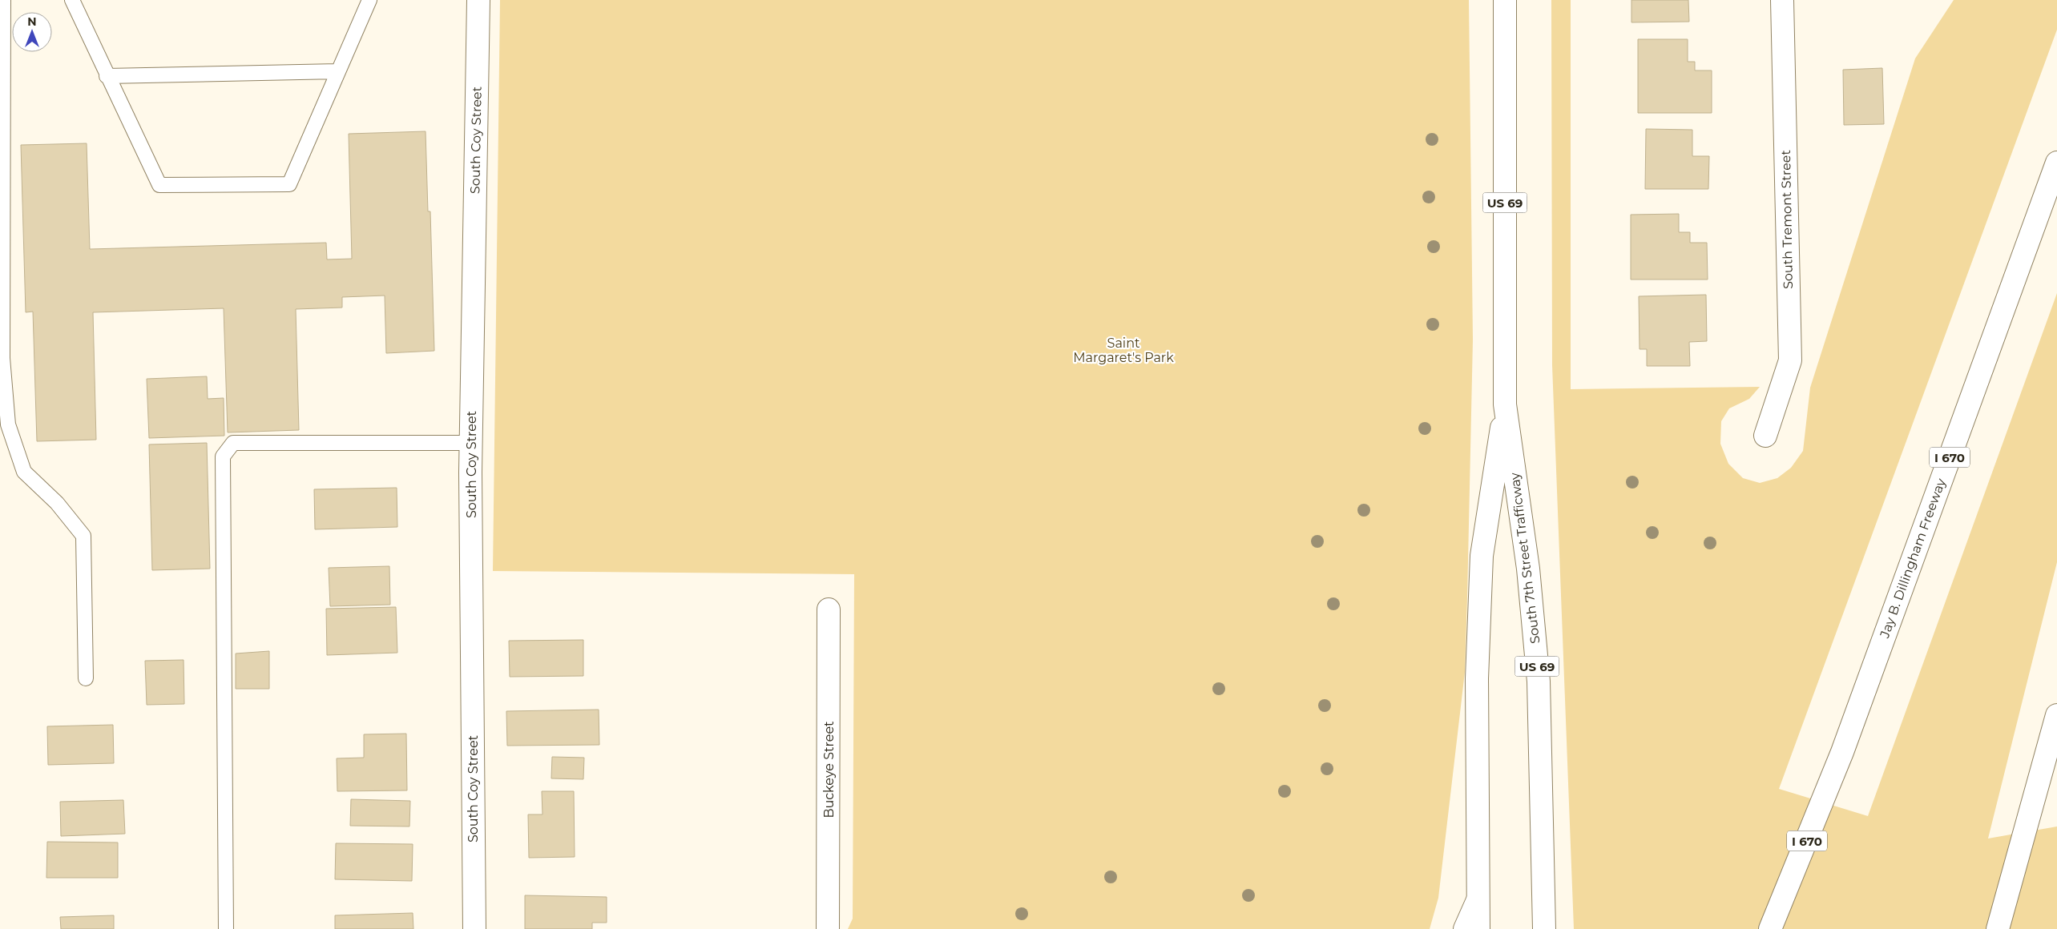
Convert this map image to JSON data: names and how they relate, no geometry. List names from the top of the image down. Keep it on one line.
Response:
{"streets":{"main road":["South Coy Street","US 69","South Tremont Street","I 670","South 7th Street Trafficway","Jay B. Dillingham Freeway","Buckeye Street"]},"crossings":[["US 69","South 7th Street Trafficway"]],"parks":["Saint Margaret's Park"],"north":"top"}
